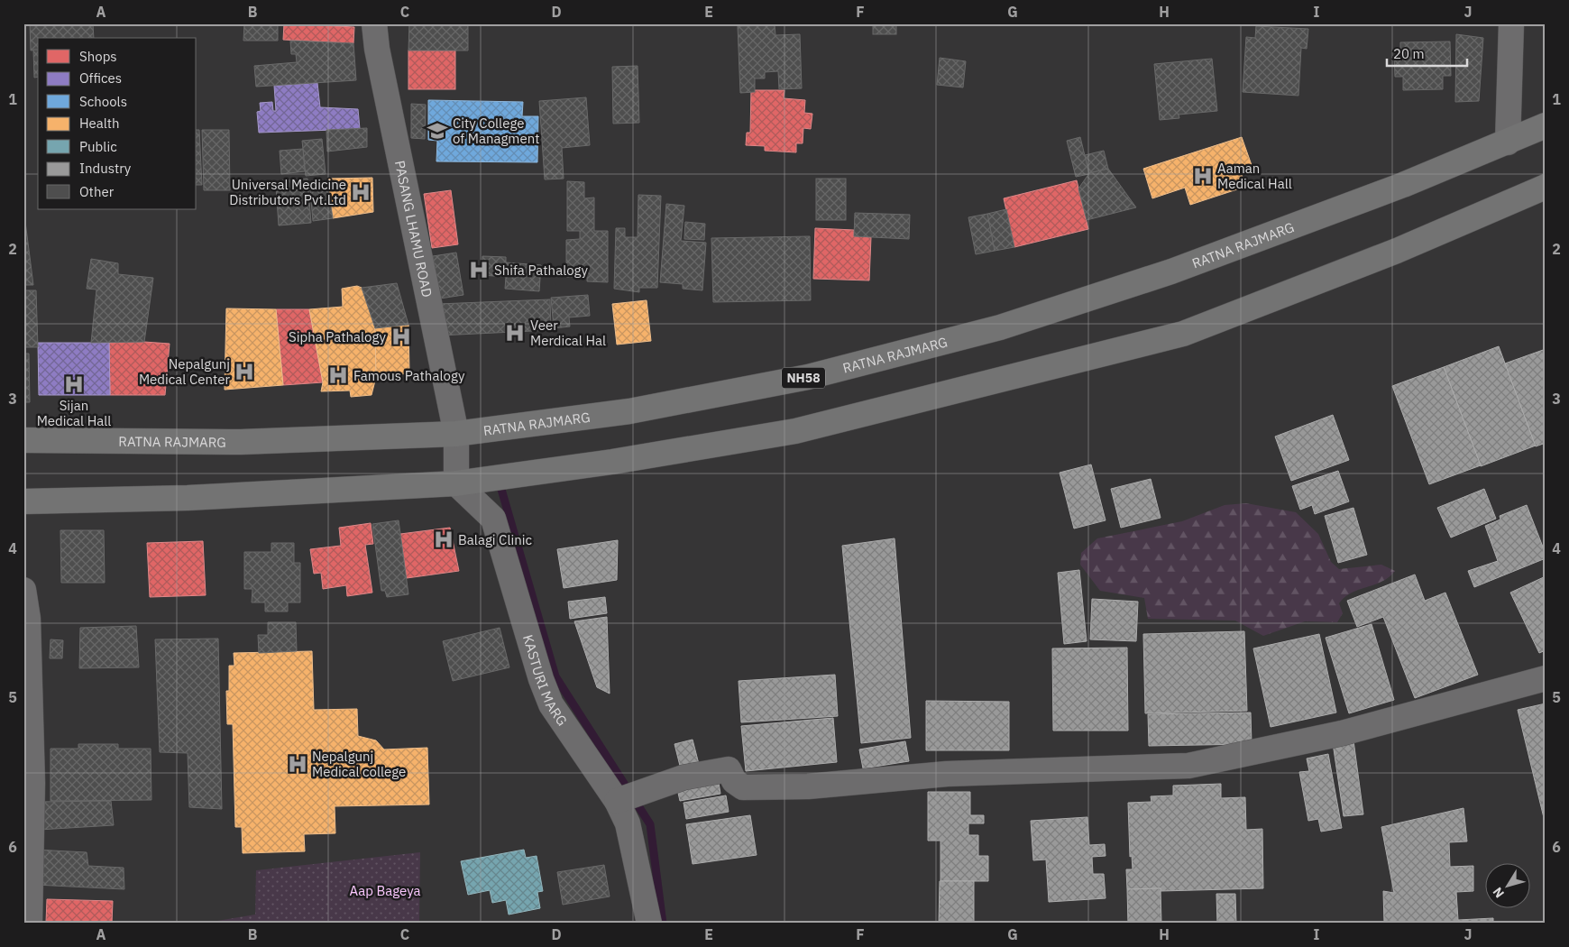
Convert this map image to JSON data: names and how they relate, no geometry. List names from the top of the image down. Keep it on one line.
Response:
{"streets":{"highway":["RATNA RAJMARG","NH58"],"street":["PASANG LHAMU ROAD","KASTURI MARG"]},"crossings":[["PASANG LHAMU ROAD","RATNA RAJMARG"]],"parks":["Aap Bageya"],"places":{"school or university":["City College of Managment"],"hospital":["Aaman Medical Hall","Universal Medicine Distributors Pvt.Ltd","Shifa Pathalogy","Veer Merdical Hal","Sipha Pathalogy","Nepalgunj Medical Center","Famous Pathalogy","Sijan Medical Hall","Balagi Clinic","Nepalgunj Medical college"]},"legend":["Shops","Offices","Schools","Health","Public","Industry","Other"],"scale_bar":"20 m","north":"bottom left","grid":{"columns":["A","B","C","D","E","F","G","H","I","J"],"rows":["1","2","3","4","5","6"]}}
